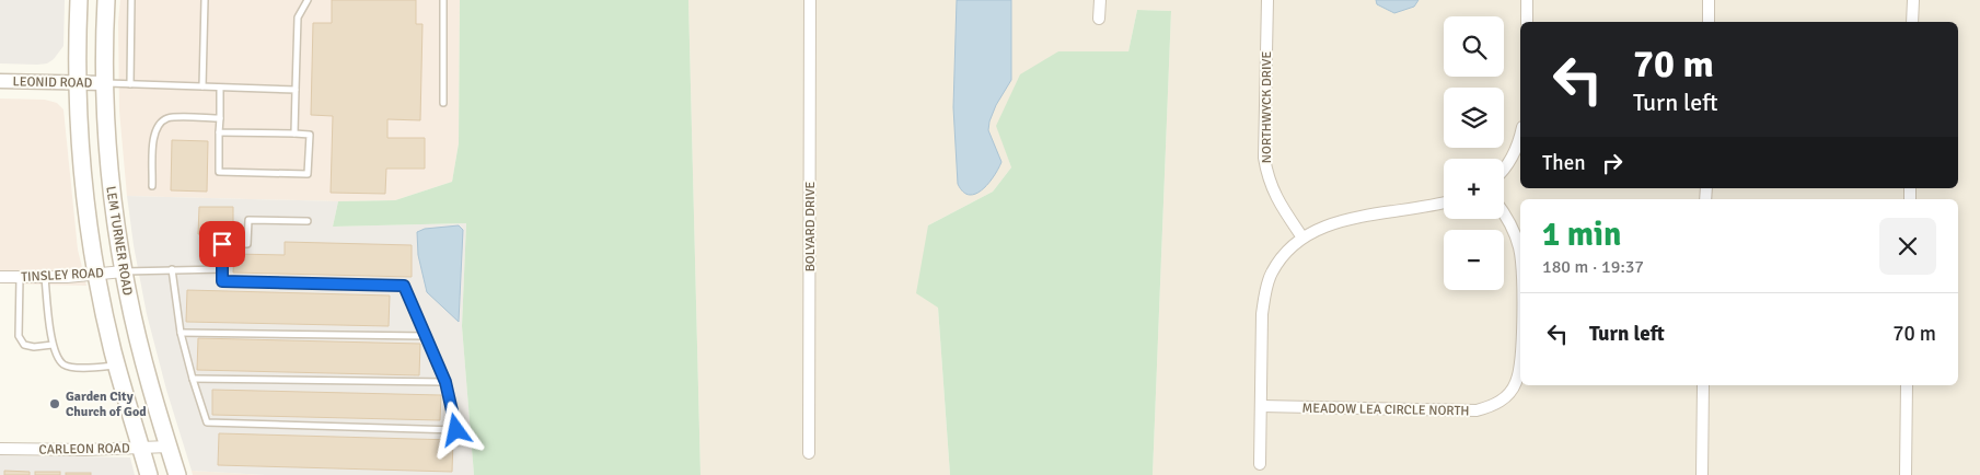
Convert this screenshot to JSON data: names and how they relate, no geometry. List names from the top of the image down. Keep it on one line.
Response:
{"streets":{"main road":["LEM TURNER ROAD"],"street":["LEONID ROAD","NORTHWYCK DRIVE","BOLYARD DRIVE","TINSLEY ROAD","MEADOW LEA CIRCLE NORTH","CARLEON ROAD"]},"crossings":[["LEONID ROAD","LEM TURNER ROAD"],["LEM TURNER ROAD","TINSLEY ROAD"],["LEM TURNER ROAD","CARLEON ROAD"]],"places":["Garden City Church of God"],"page":{"map_buttons":["+","−"],"turn":["70 m","Turn left"],"then":"Then","heading":["1 min","180 m · 19:37"],"list":[{"name":"Turn left","value":"70 m"}]}}
